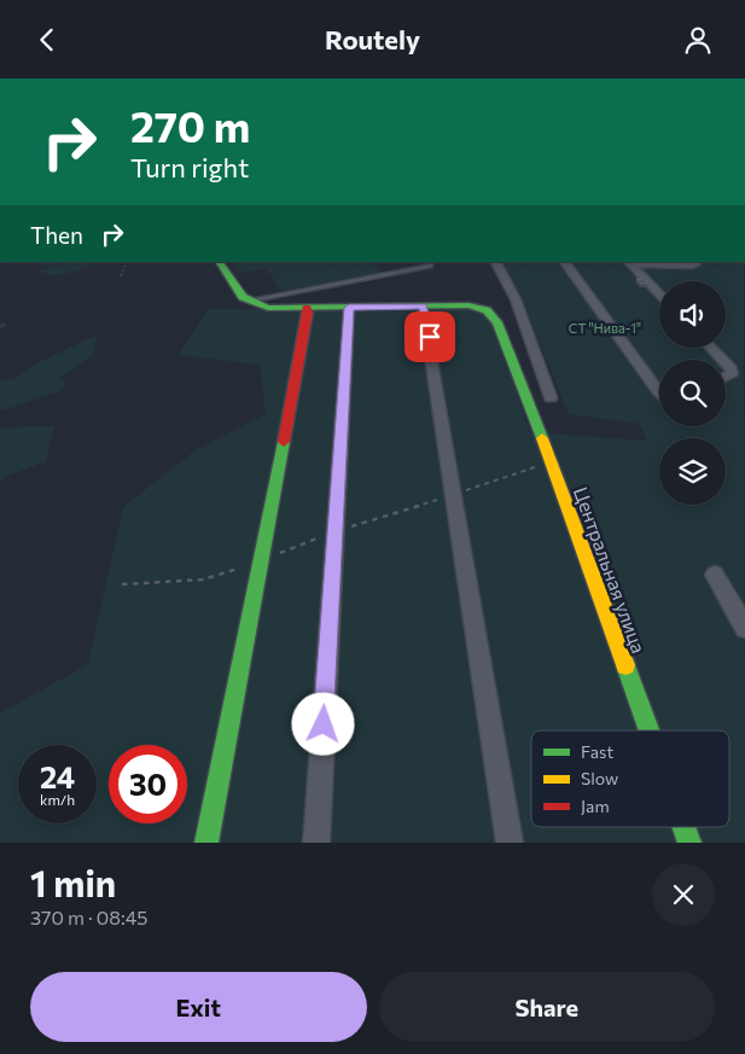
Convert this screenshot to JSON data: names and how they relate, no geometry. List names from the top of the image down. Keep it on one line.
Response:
{"streets":{"street":["Центральная улица"]},"parks":["СТ \"Нива-1\""],"legend":["Fast","Slow","Jam"],"page":{"header":"Routely","turn":["270 m","Turn right"],"then":"Then","speed":"24 km/h","limit":"30","heading":["1 min","370 m · 08:45"],"buttons":["Exit","Share"]}}
